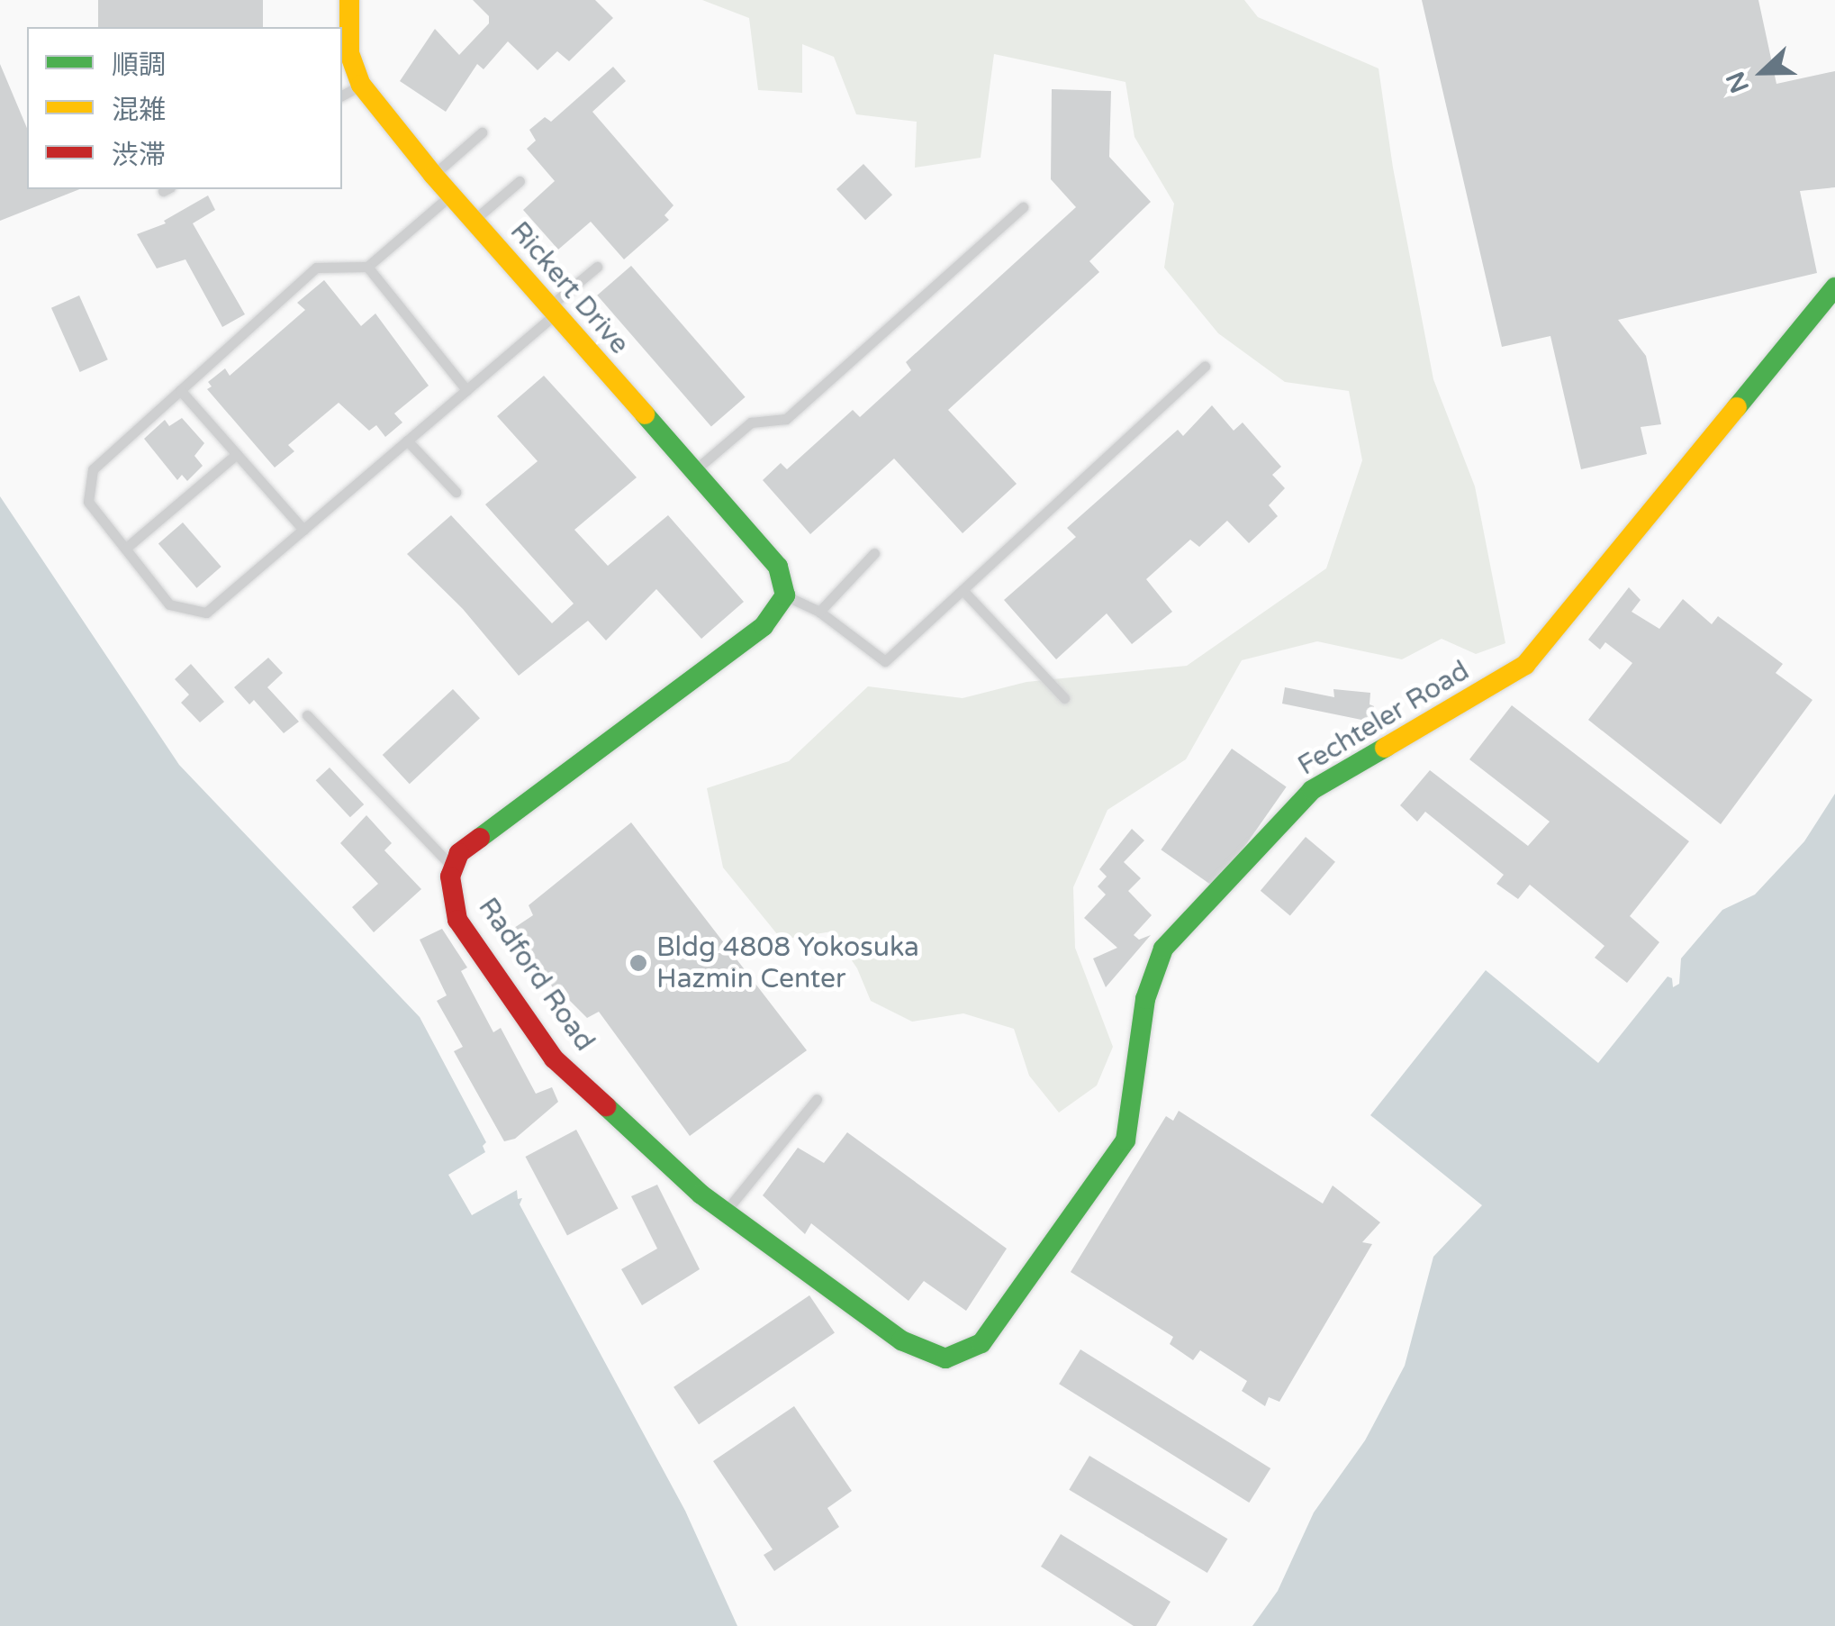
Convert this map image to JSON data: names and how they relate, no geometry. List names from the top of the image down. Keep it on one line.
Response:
{"streets":{"street":["Rickert Drive","Fechteler Road","Radford Road"]},"crossings":[["Fechteler Road","Radford Road"]],"places":["Bldg 4808 Yokosuka Hazmin Center"],"legend":["順調","混雑","渋滞"],"north":"left"}
